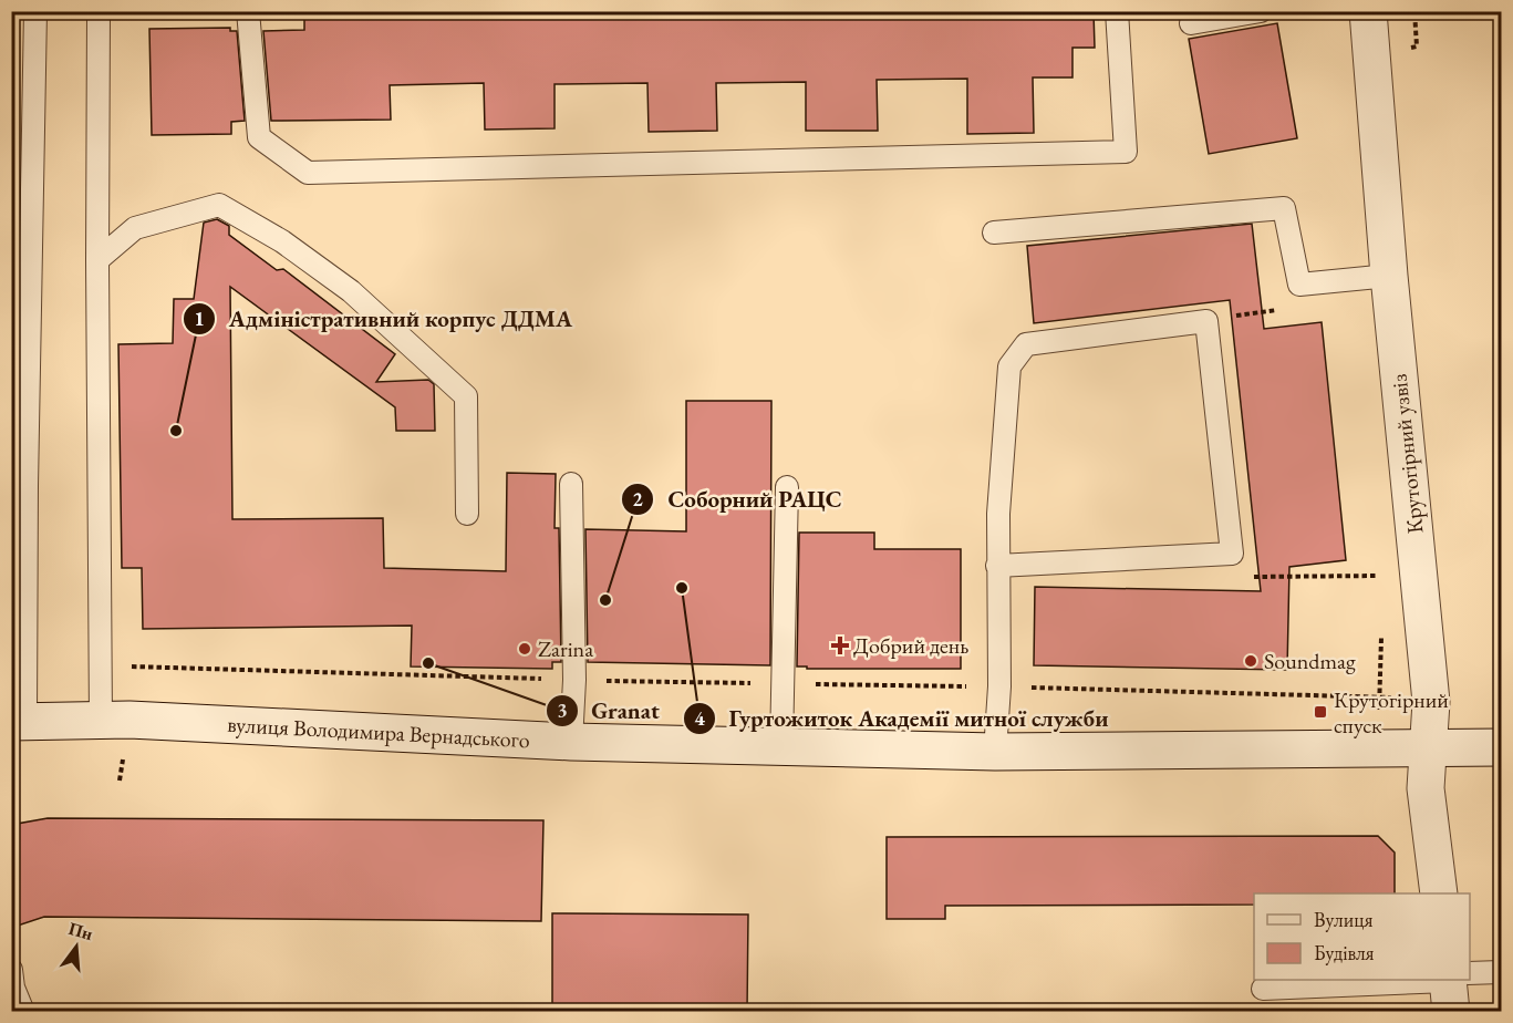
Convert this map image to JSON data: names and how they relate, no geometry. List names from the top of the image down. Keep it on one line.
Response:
{"streets":{"street":["Крутогірний узвіз","вулиця Володимира Вернадського"]},"crossings":[["Крутогірний узвіз","вулиця Володимира Вернадського"]],"places":{"other":["Адміністративний корпус ДДМА","Гуртожиток Академії митної служби","Соборний РАЦС","Zarina","Soundmag","Granat"],"health":["Добрий день"],"transit":["Крутогірний спуск"]},"legend":["Вулиця","Будівля"],"north":"top"}
